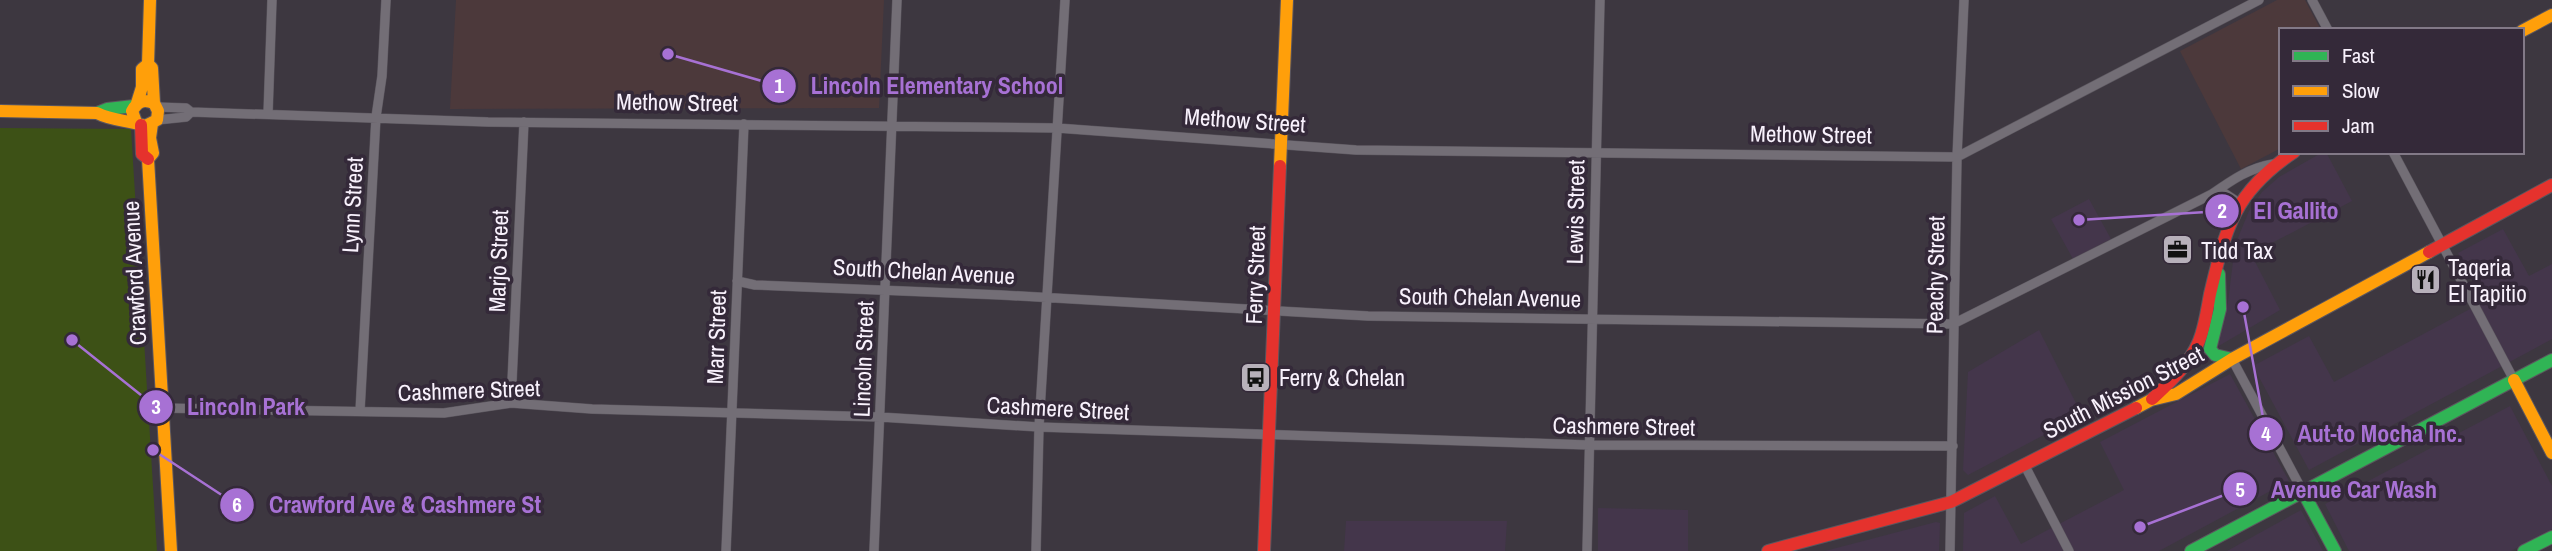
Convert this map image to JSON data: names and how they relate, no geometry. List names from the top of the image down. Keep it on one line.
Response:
{"streets":{"main road":["Methow Street","South Chelan Avenue","Crawford Avenue","Ferry Street","South Mission Street"],"street":["Lynn Street","Lewis Street","Marjo Street","Peachy Street","Marr Street","Lincoln Street","Cashmere Street"]},"crossings":[["Methow Street","Lynn Street"],["Methow Street","Lewis Street"],["Methow Street","Marjo Street"],["Methow Street","Crawford Avenue"],["Methow Street","Ferry Street"],["Methow Street","Peachy Street"],["Methow Street","Marr Street"],["Methow Street","Lincoln Street"],["Lynn Street","Cashmere Street"],["Lewis Street","South Chelan Avenue"],["Lewis Street","Cashmere Street"],["Marjo Street","Cashmere Street"],["South Chelan Avenue","Ferry Street"],["South Chelan Avenue","Peachy Street"],["South Chelan Avenue","Marr Street"],["South Chelan Avenue","Lincoln Street"],["Crawford Avenue","Cashmere Street"],["Ferry Street","Cashmere Street"],["Peachy Street","Cashmere Street"],["Peachy Street","South Mission Street"],["Marr Street","Cashmere Street"],["Lincoln Street","Cashmere Street"]],"places":{"other":["Lincoln Elementary School","El Gallito","Aut-to Mocha Inc.","Lincoln Park","Crawford Ave & Cashmere St","Avenue Car Wash"],"office":["Tidd Tax"],"restaurant":["Taqeria El Tapitio"],"bus stop":["Ferry & Chelan"]},"legend":["Fast","Slow","Jam"]}
